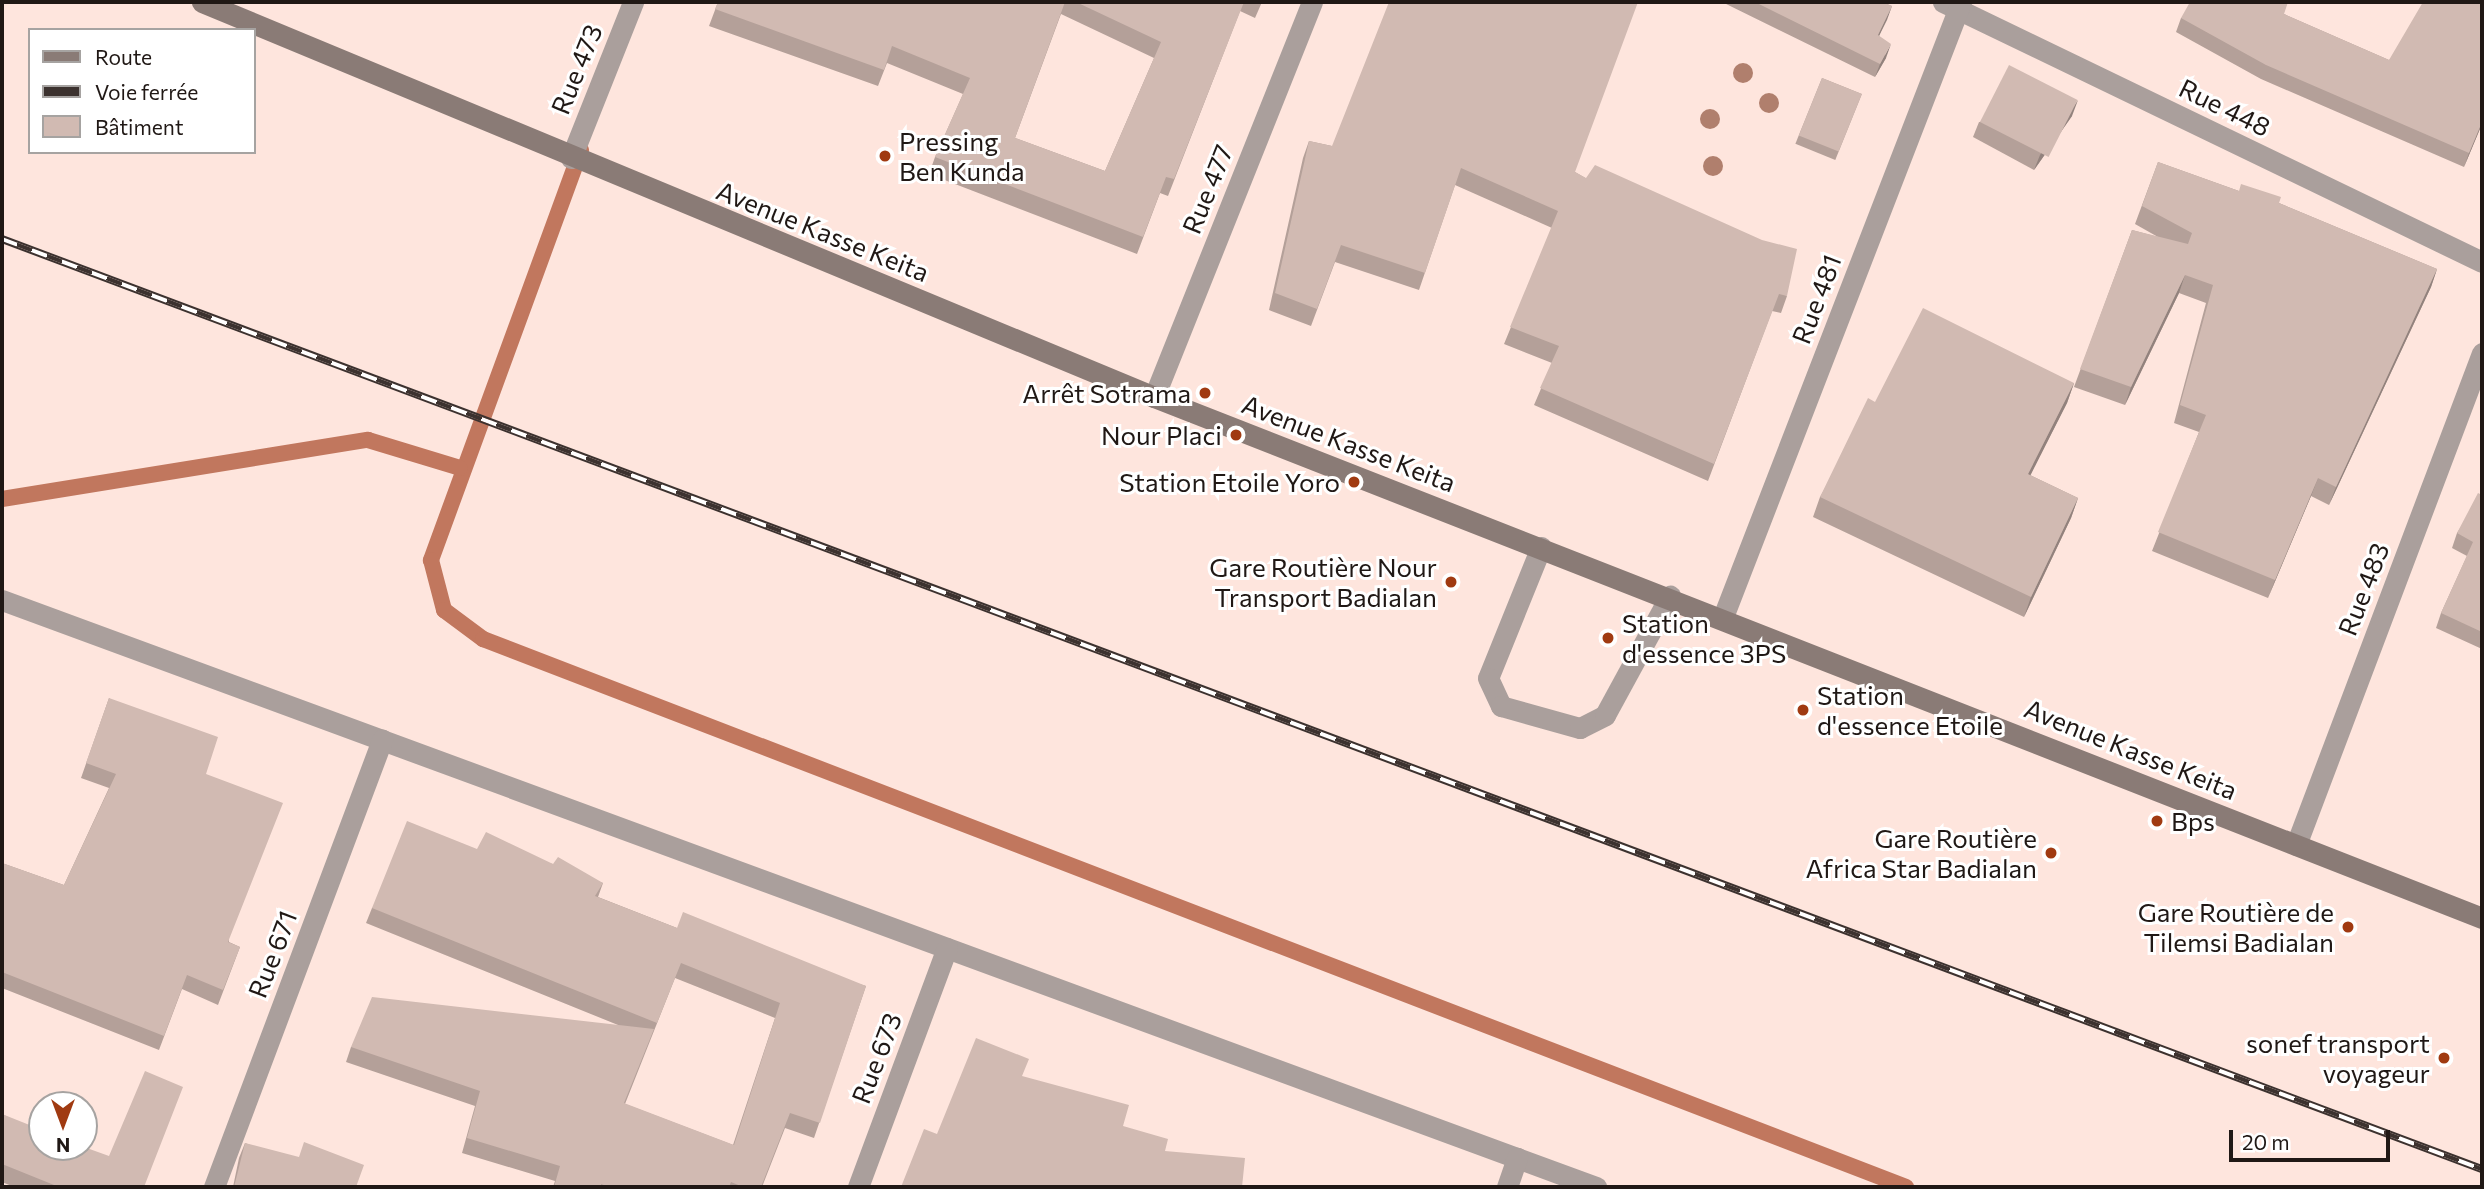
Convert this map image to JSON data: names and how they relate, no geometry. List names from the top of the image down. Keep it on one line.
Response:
{"streets":{"main road":["Avenue Kasse Keita"],"street":["Rue 473","Rue 448","Rue 477","Rue 481","Rue 483","Rue 671","Rue 673"]},"crossings":[["Rue 473","Avenue Kasse Keita"],["Rue 448","Rue 481"],["Rue 477","Avenue Kasse Keita"],["Avenue Kasse Keita","Rue 481"],["Avenue Kasse Keita","Rue 483"]],"places":["Pressing Ben Kunda","Arrêt Sotrama","Nour Placi","Station Etoile Yoro","Gare Routière Nour Transport Badialan","Station d'essence 3PS","Station d'essence Etoile","Bps","Gare Routière Africa Star Badialan","Gare Routière de Tilemsi Badialan","sonef transport voyageur"],"legend":["Route","Voie ferrée","Bâtiment"],"scale_bar":"20 m","north":"bottom"}
